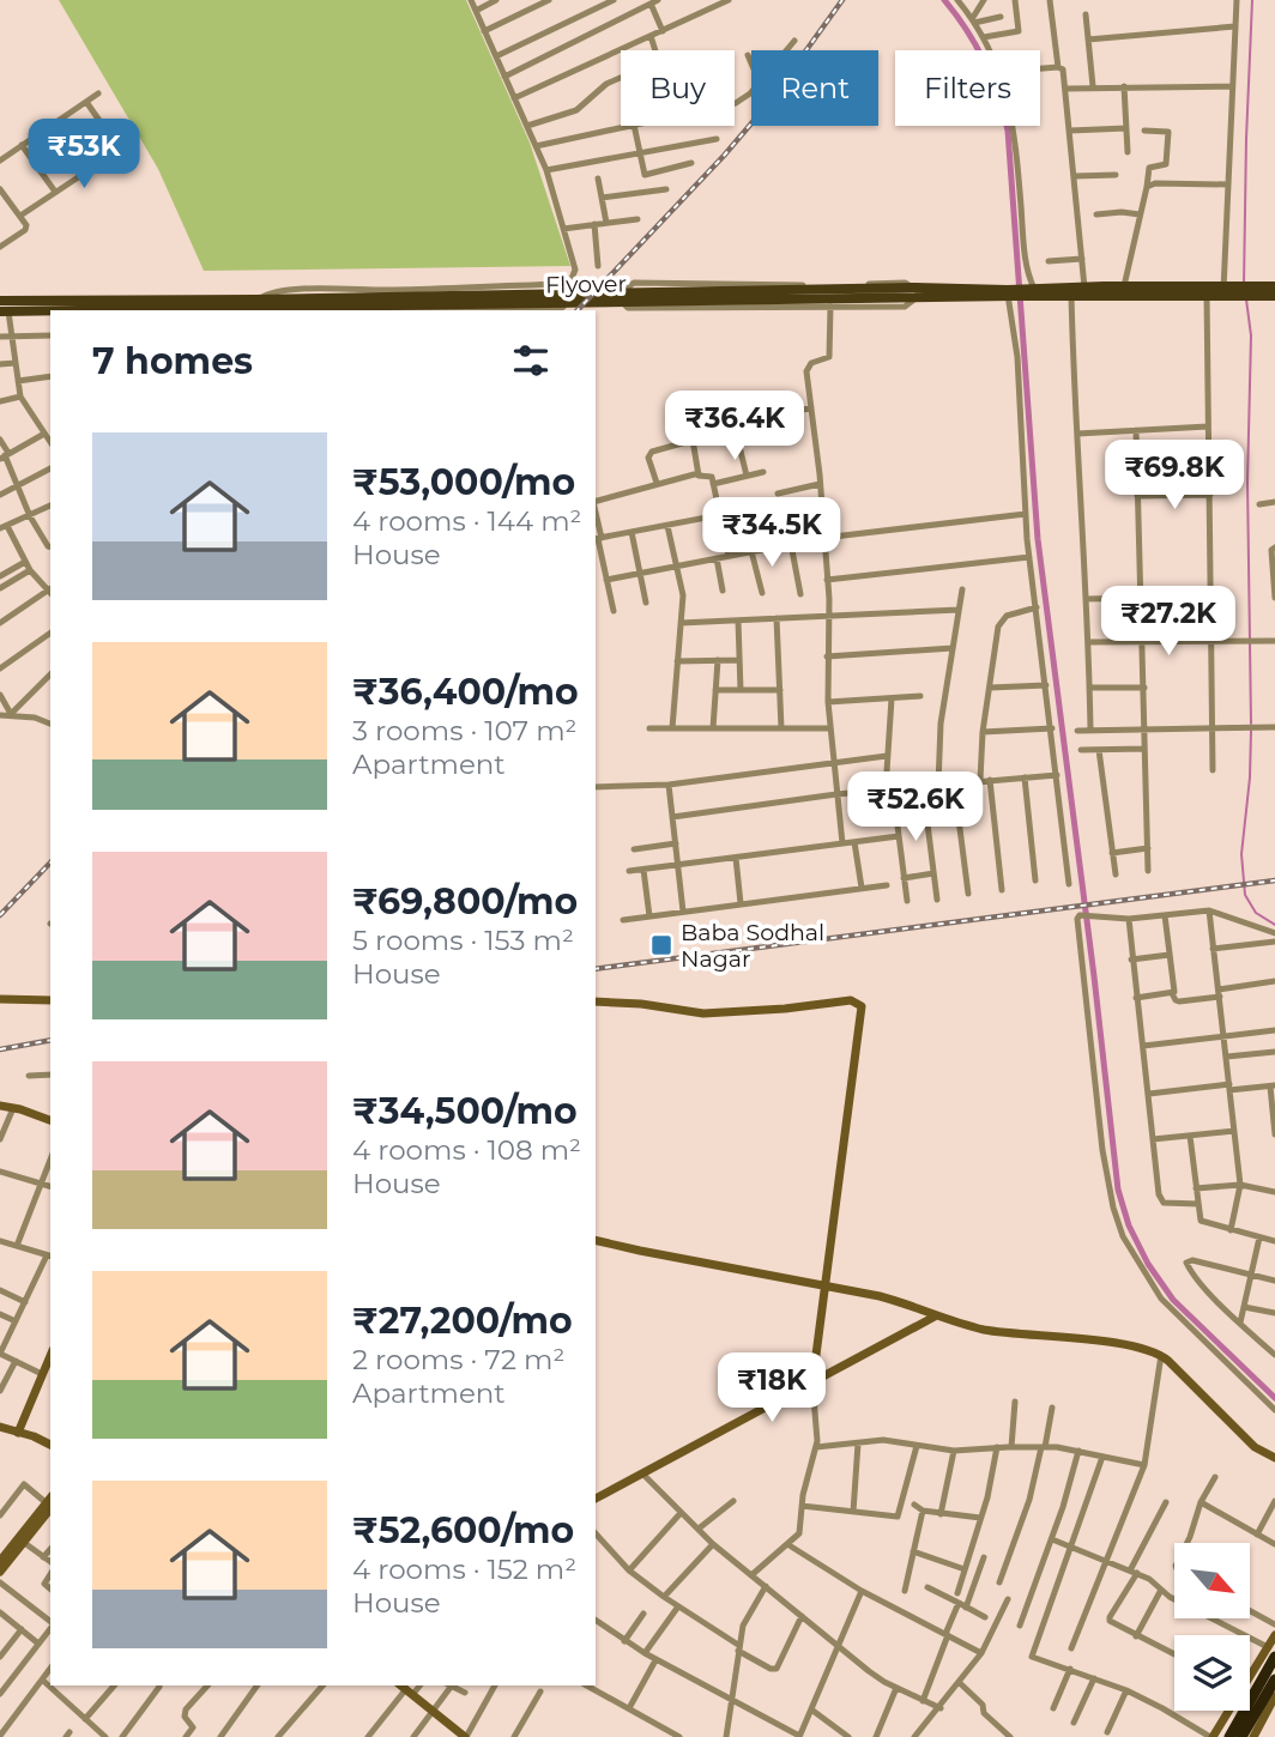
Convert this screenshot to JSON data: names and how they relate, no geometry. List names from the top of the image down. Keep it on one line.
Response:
{"streets":{"main road":["Flyover"]},"places":{"transit":["Baba Sodhal Nagar"]},"north":"bottom right","page":{"chip":["Buy","Rent","Filters"],"price":["₹53K","₹36.4K","₹69.8K","₹34.5K","₹27.2K","₹52.6K","₹18K"],"heading":"7 homes","list":[{"name":"₹53,000/mo","note":"4 rooms · 144 m² · House"},{"name":"₹36,400/mo","note":"3 rooms · 107 m² · Apartment"},{"name":"₹69,800/mo","note":"5 rooms · 153 m² · House"},{"name":"₹34,500/mo","note":"4 rooms · 108 m² · House"},{"name":"₹27,200/mo","note":"2 rooms · 72 m² · Apartment"},{"name":"₹52,600/mo","note":"4 rooms · 152 m² · House"}]}}
